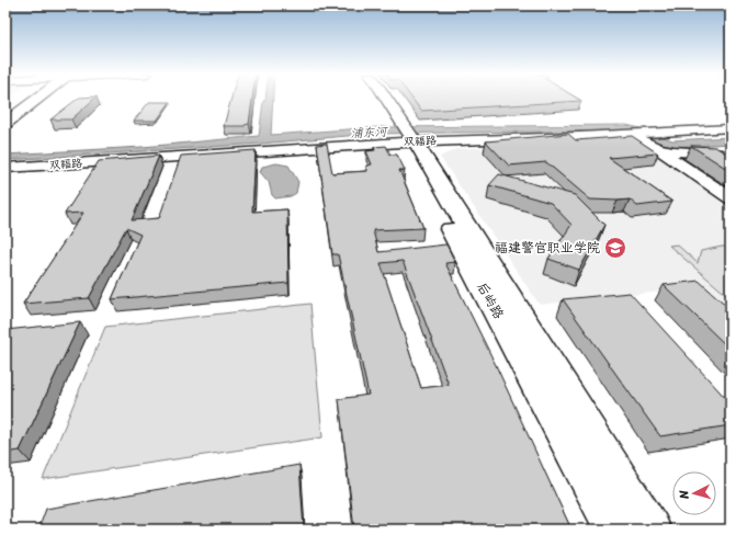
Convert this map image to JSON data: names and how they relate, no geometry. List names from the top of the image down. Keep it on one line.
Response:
{"streets":{"main road":["后屿路"],"street":["双福路"]},"crossings":[["双福路","后屿路"]],"water":["浦东河"],"places":{"school or university":["福建警官职业学院"]},"north":"left"}
